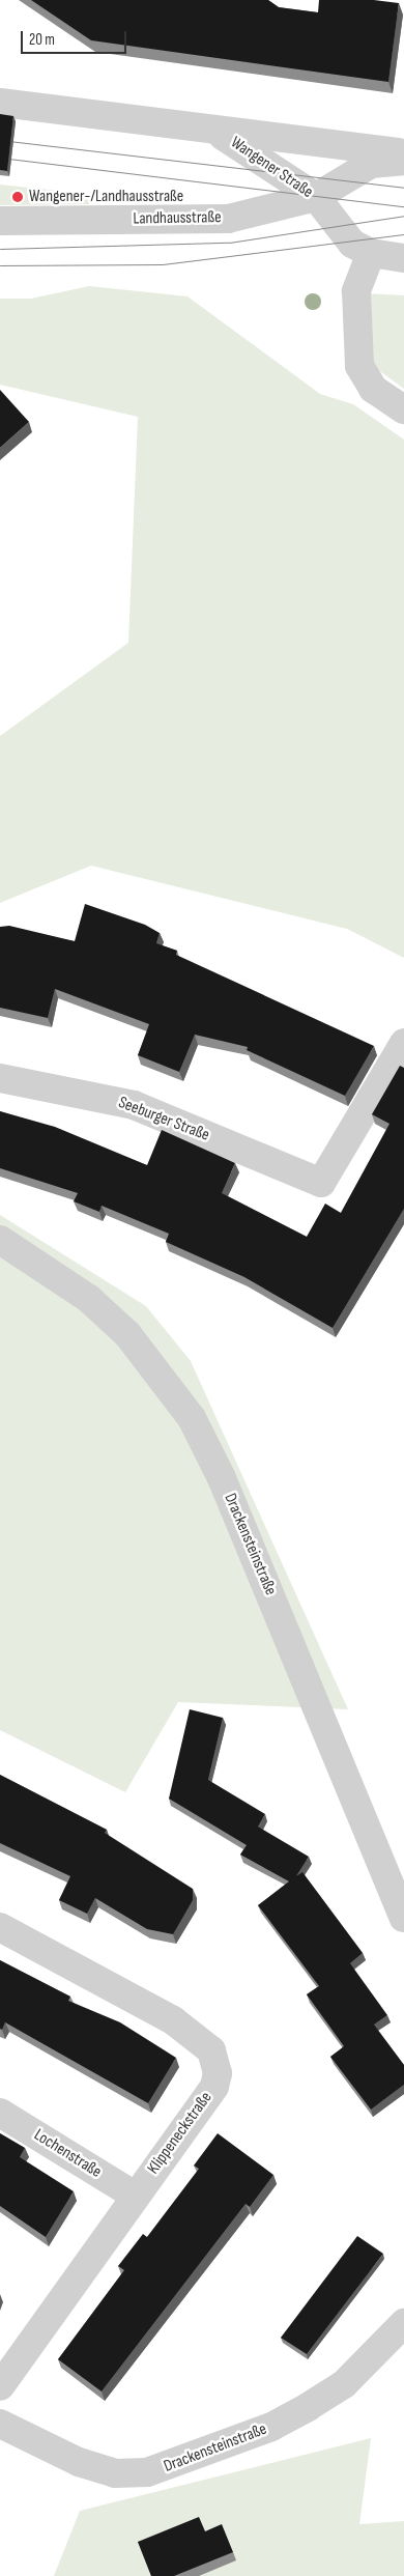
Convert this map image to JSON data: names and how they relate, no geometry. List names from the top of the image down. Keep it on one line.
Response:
{"streets":{"street":["Wangener Straße","Landhausstraße","Seeburger Straße","Drackensteinstraße","Klippeneckstraße","Lochenstraße"]},"crossings":[["Wangener Straße","Landhausstraße"],["Klippeneckstraße","Lochenstraße"]],"places":["Wangener-/Landhausstraße"],"scale_bar":"20 m"}
